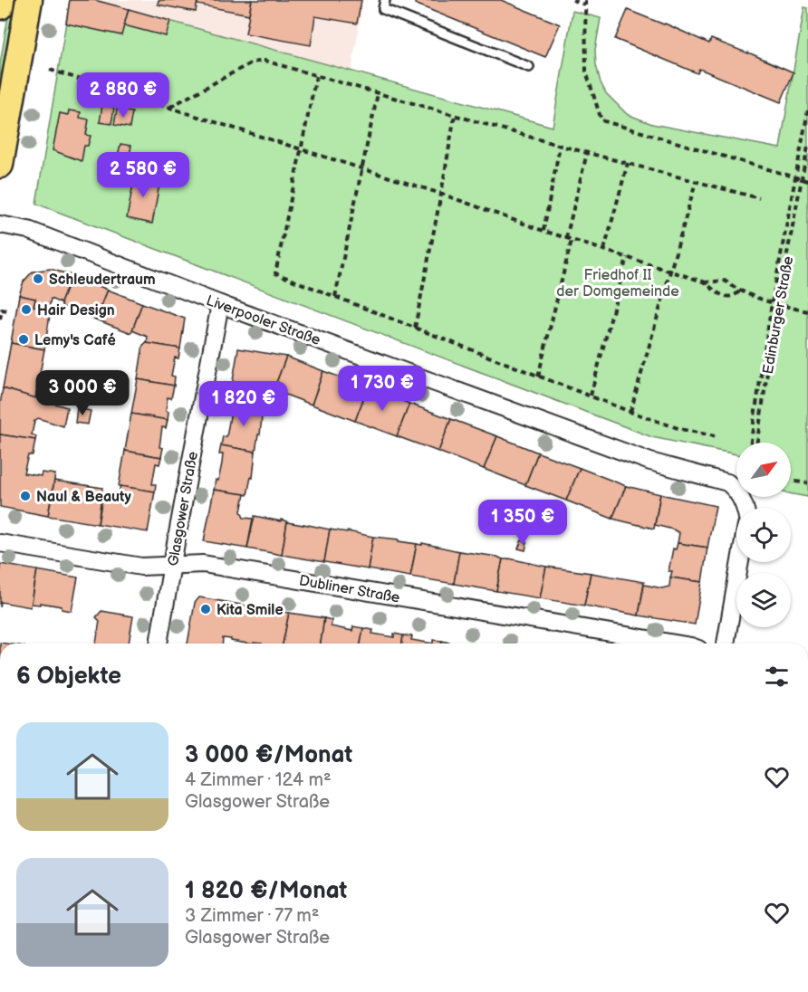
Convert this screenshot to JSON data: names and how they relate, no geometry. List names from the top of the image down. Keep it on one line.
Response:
{"streets":{"street":["Liverpooler Straße","Glasgower Straße","Dubliner Straße"],"path":["Edinburger Straße"]},"crossings":[["Liverpooler Straße","Glasgower Straße"],["Glasgower Straße","Dubliner Straße"]],"parks":["Friedhof II der Domgemeinde"],"places":["Schleudertraum","Hair Design","Lemy's Café","Naul & Beauty","Kita Smile"],"north":"top right","page":{"price":["2 880 €","2 580 €","1 730 €","3 000 €","1 820 €","1 350 €"],"heading":"6 Objekte","list":[{"name":"3 000 €/Monat","note":"4 Zimmer · 124 m² · Glasgower Straße"},{"name":"1 820 €/Monat","note":"3 Zimmer · 77 m² · Glasgower Straße"}]}}
